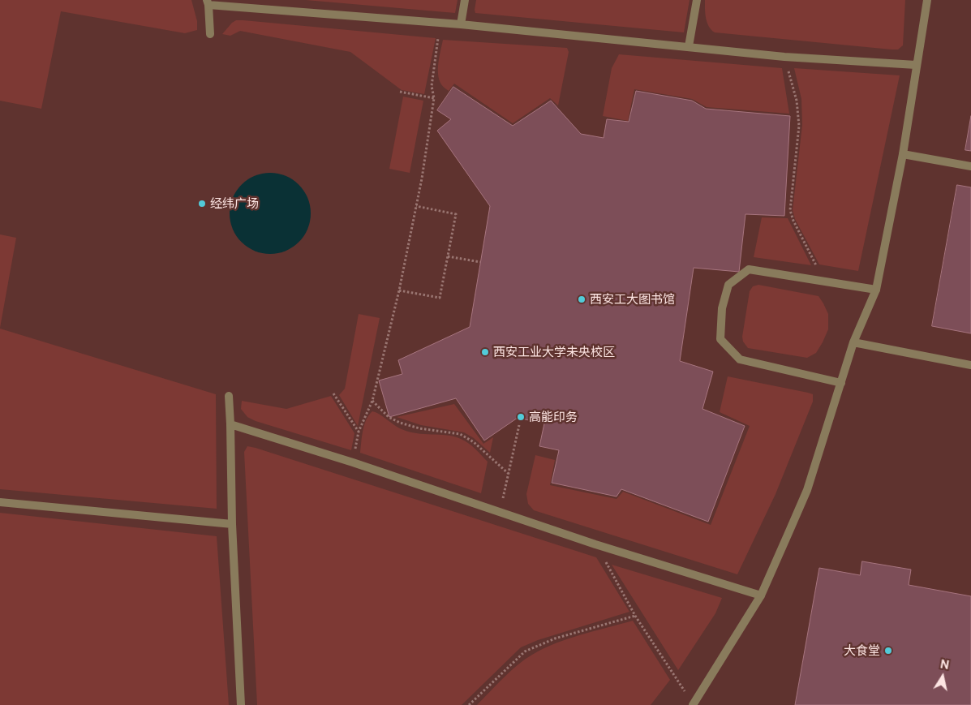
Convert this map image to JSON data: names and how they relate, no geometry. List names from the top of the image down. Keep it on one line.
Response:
{"places":["经纬广场","西安工大图书馆","西安工业大学未央校区","高能印务","大食堂"],"north":"top"}
